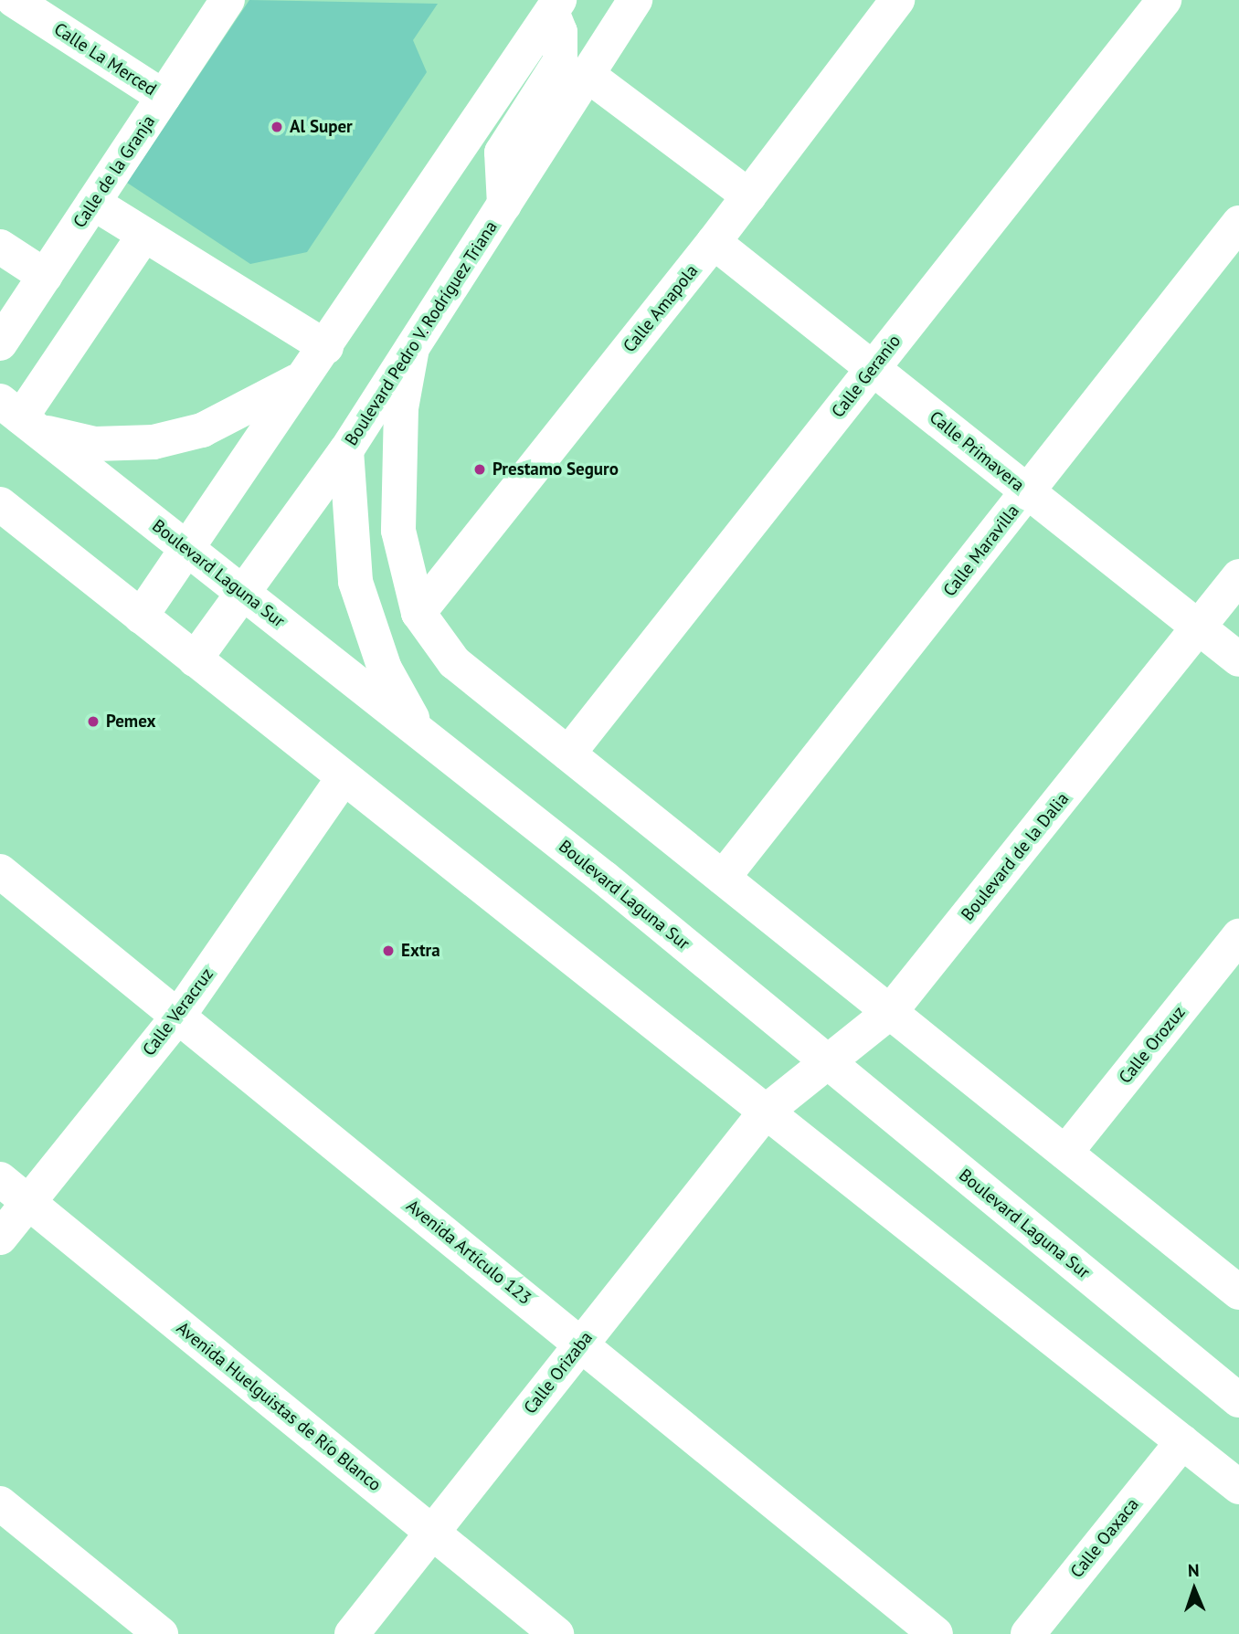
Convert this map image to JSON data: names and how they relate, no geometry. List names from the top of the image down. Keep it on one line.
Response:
{"streets":{"street":["Calle La Merced","Calle de la Granja","Calle Amapola","Boulevard Pedro V. Rodríguez Triana","Calle Geranio","Calle Primavera","Calle Maravilla","Boulevard Laguna Sur","Boulevard de la Dalia","Calle Veracruz","Calle Orozuz","Avenida Artículo 123","Calle Orizaba","Avenida Huelguistas de Río Blanco","Calle Oaxaca"]},"crossings":[["Calle La Merced","Calle de la Granja"],["Calle Amapola","Calle Primavera"],["Boulevard Pedro V. Rodríguez Triana","Boulevard Laguna Sur"],["Calle Geranio","Calle Primavera"],["Calle Primavera","Calle Maravilla"],["Calle Primavera","Boulevard de la Dalia"],["Boulevard Laguna Sur","Boulevard de la Dalia"],["Boulevard de la Dalia","Calle Orizaba"],["Calle Veracruz","Avenida Artículo 123"],["Calle Veracruz","Avenida Huelguistas de Río Blanco"],["Avenida Artículo 123","Calle Orizaba"],["Calle Orizaba","Avenida Huelguistas de Río Blanco"]],"places":["Al Super","Prestamo Seguro","Pemex","Extra"],"north":"top"}
